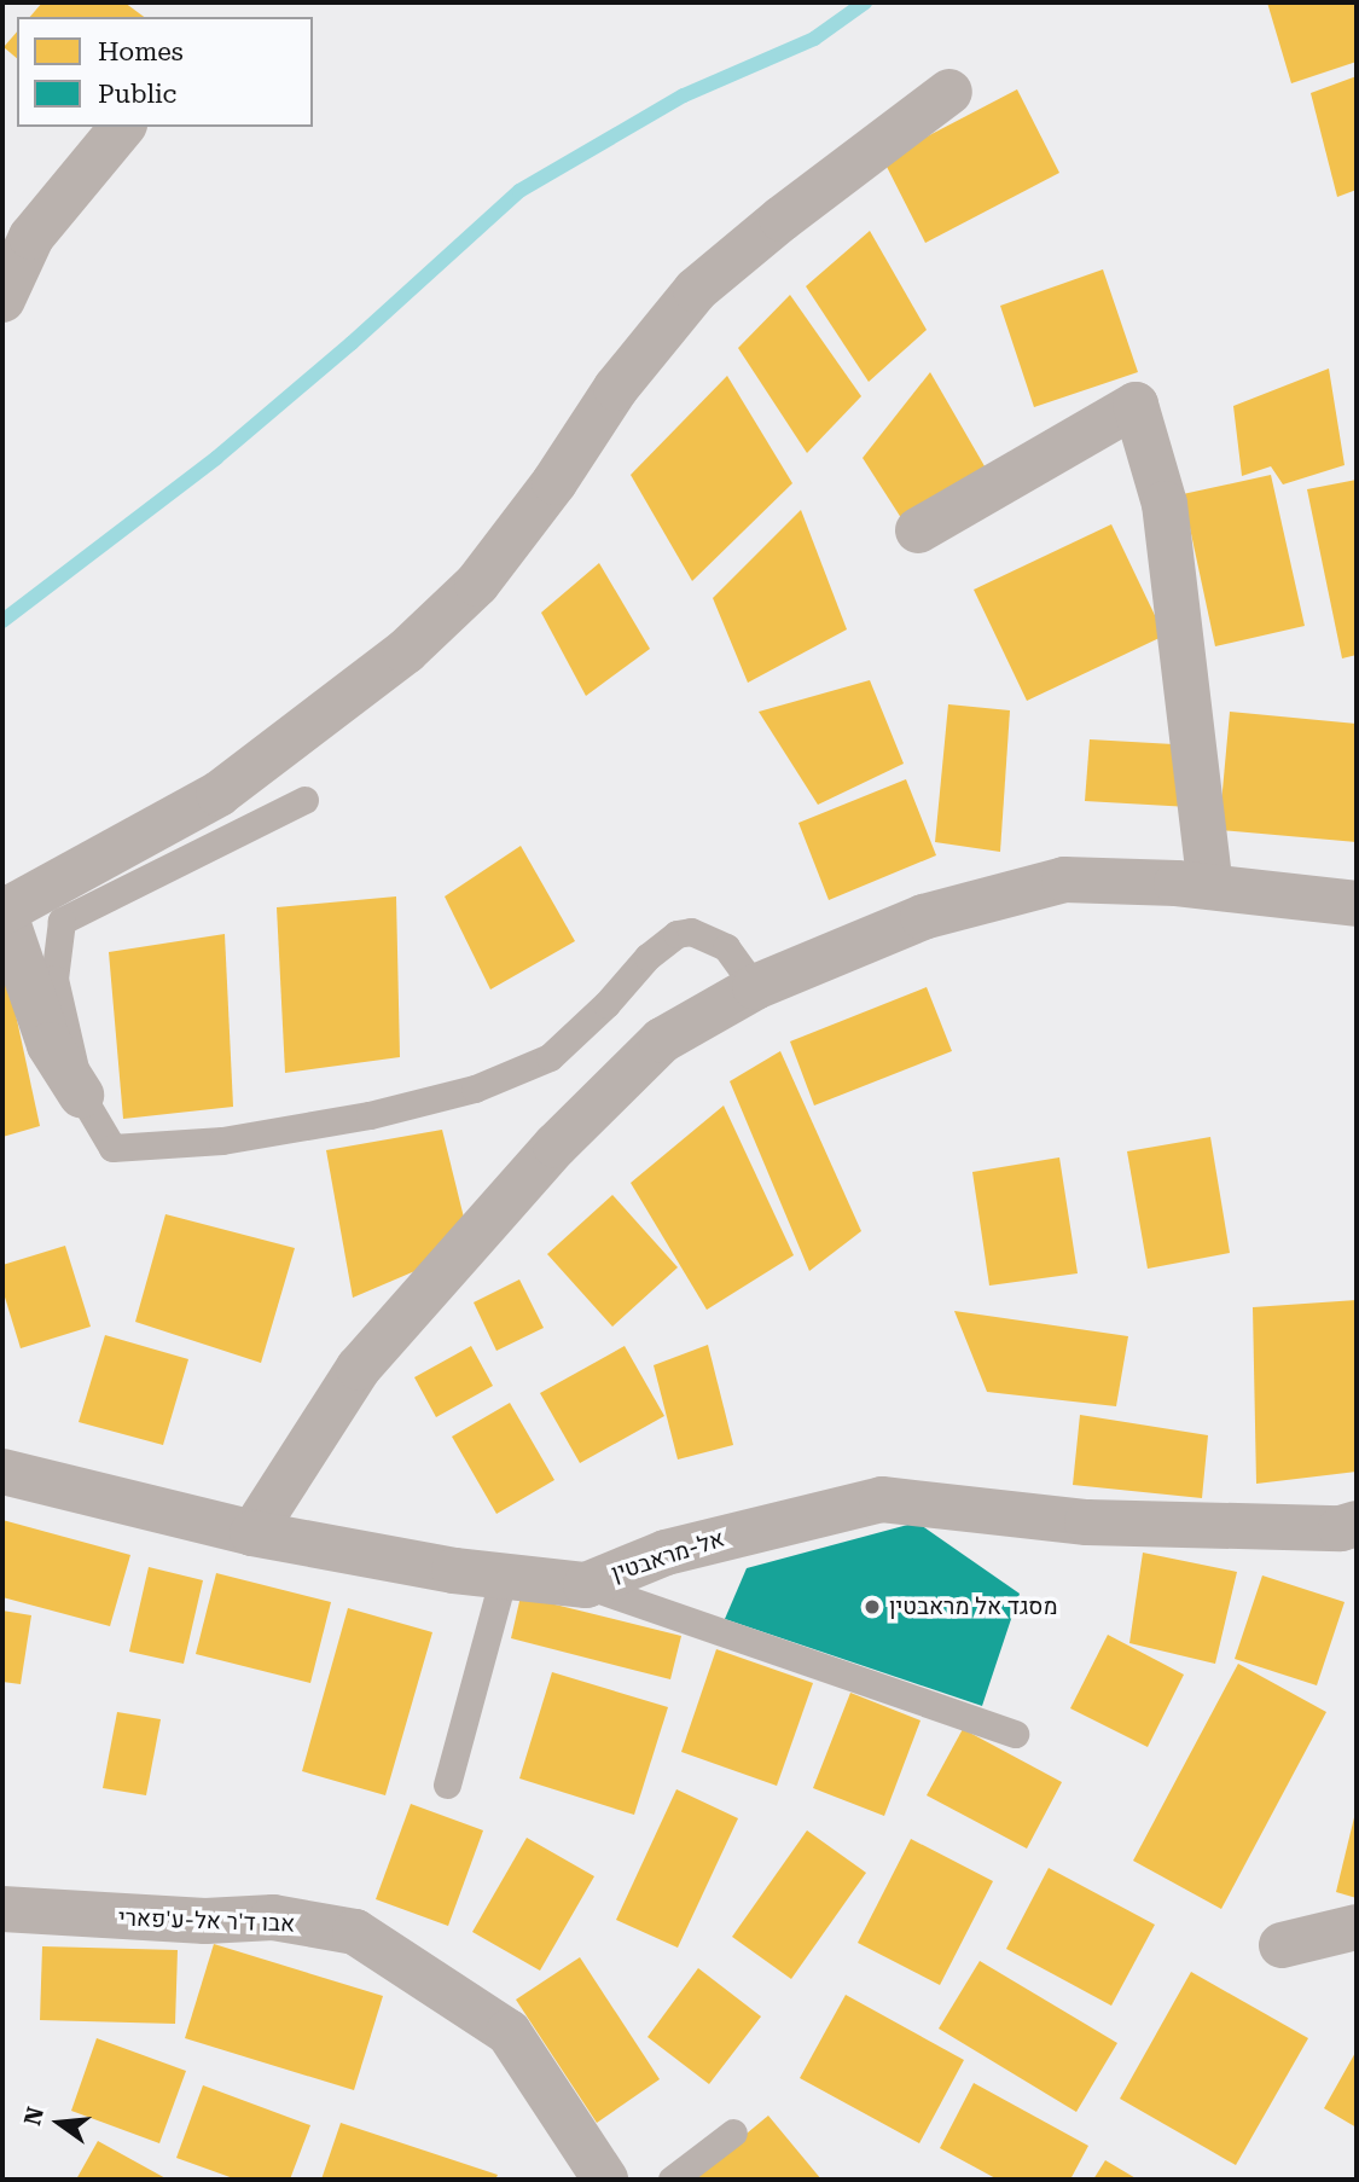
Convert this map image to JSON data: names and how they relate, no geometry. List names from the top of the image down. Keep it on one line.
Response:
{"streets":{"street":["אל-מראבטין","אבו ד'ר אל-ע'פארי"]},"places":["מסגד אל מראבטין"],"legend":["Homes","Public"],"north":"left"}
